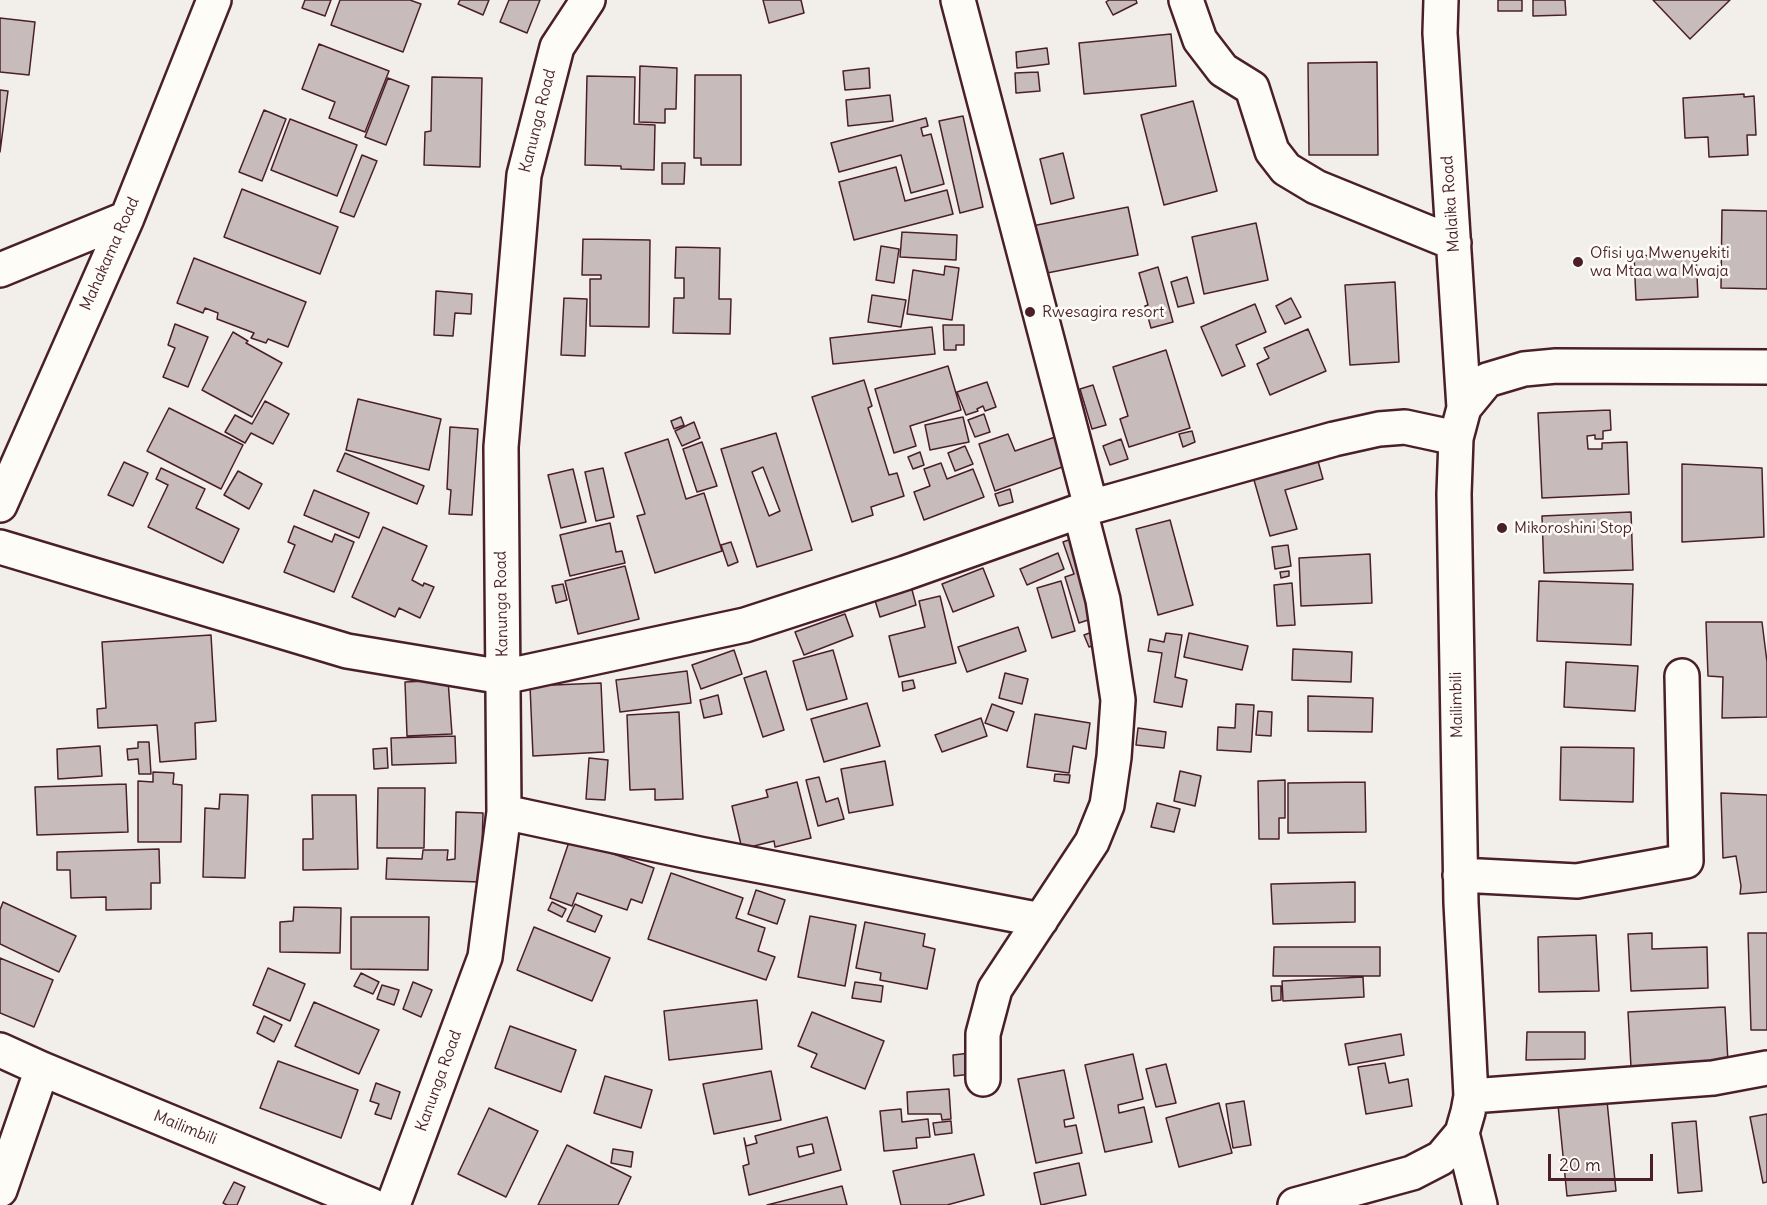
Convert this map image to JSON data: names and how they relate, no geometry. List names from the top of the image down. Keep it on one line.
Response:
{"streets":{"street":["Kanunga Road","Malaika Road","Mahakama Road","Mailimbili"]},"crossings":[["Malaika Road","Mailimbili"]],"places":["Ofisi ya Mwenyekiti wa Mtaa wa Mwaja","Rwesagira resort","Mikoroshini Stop"],"scale_bar":"20 m"}
